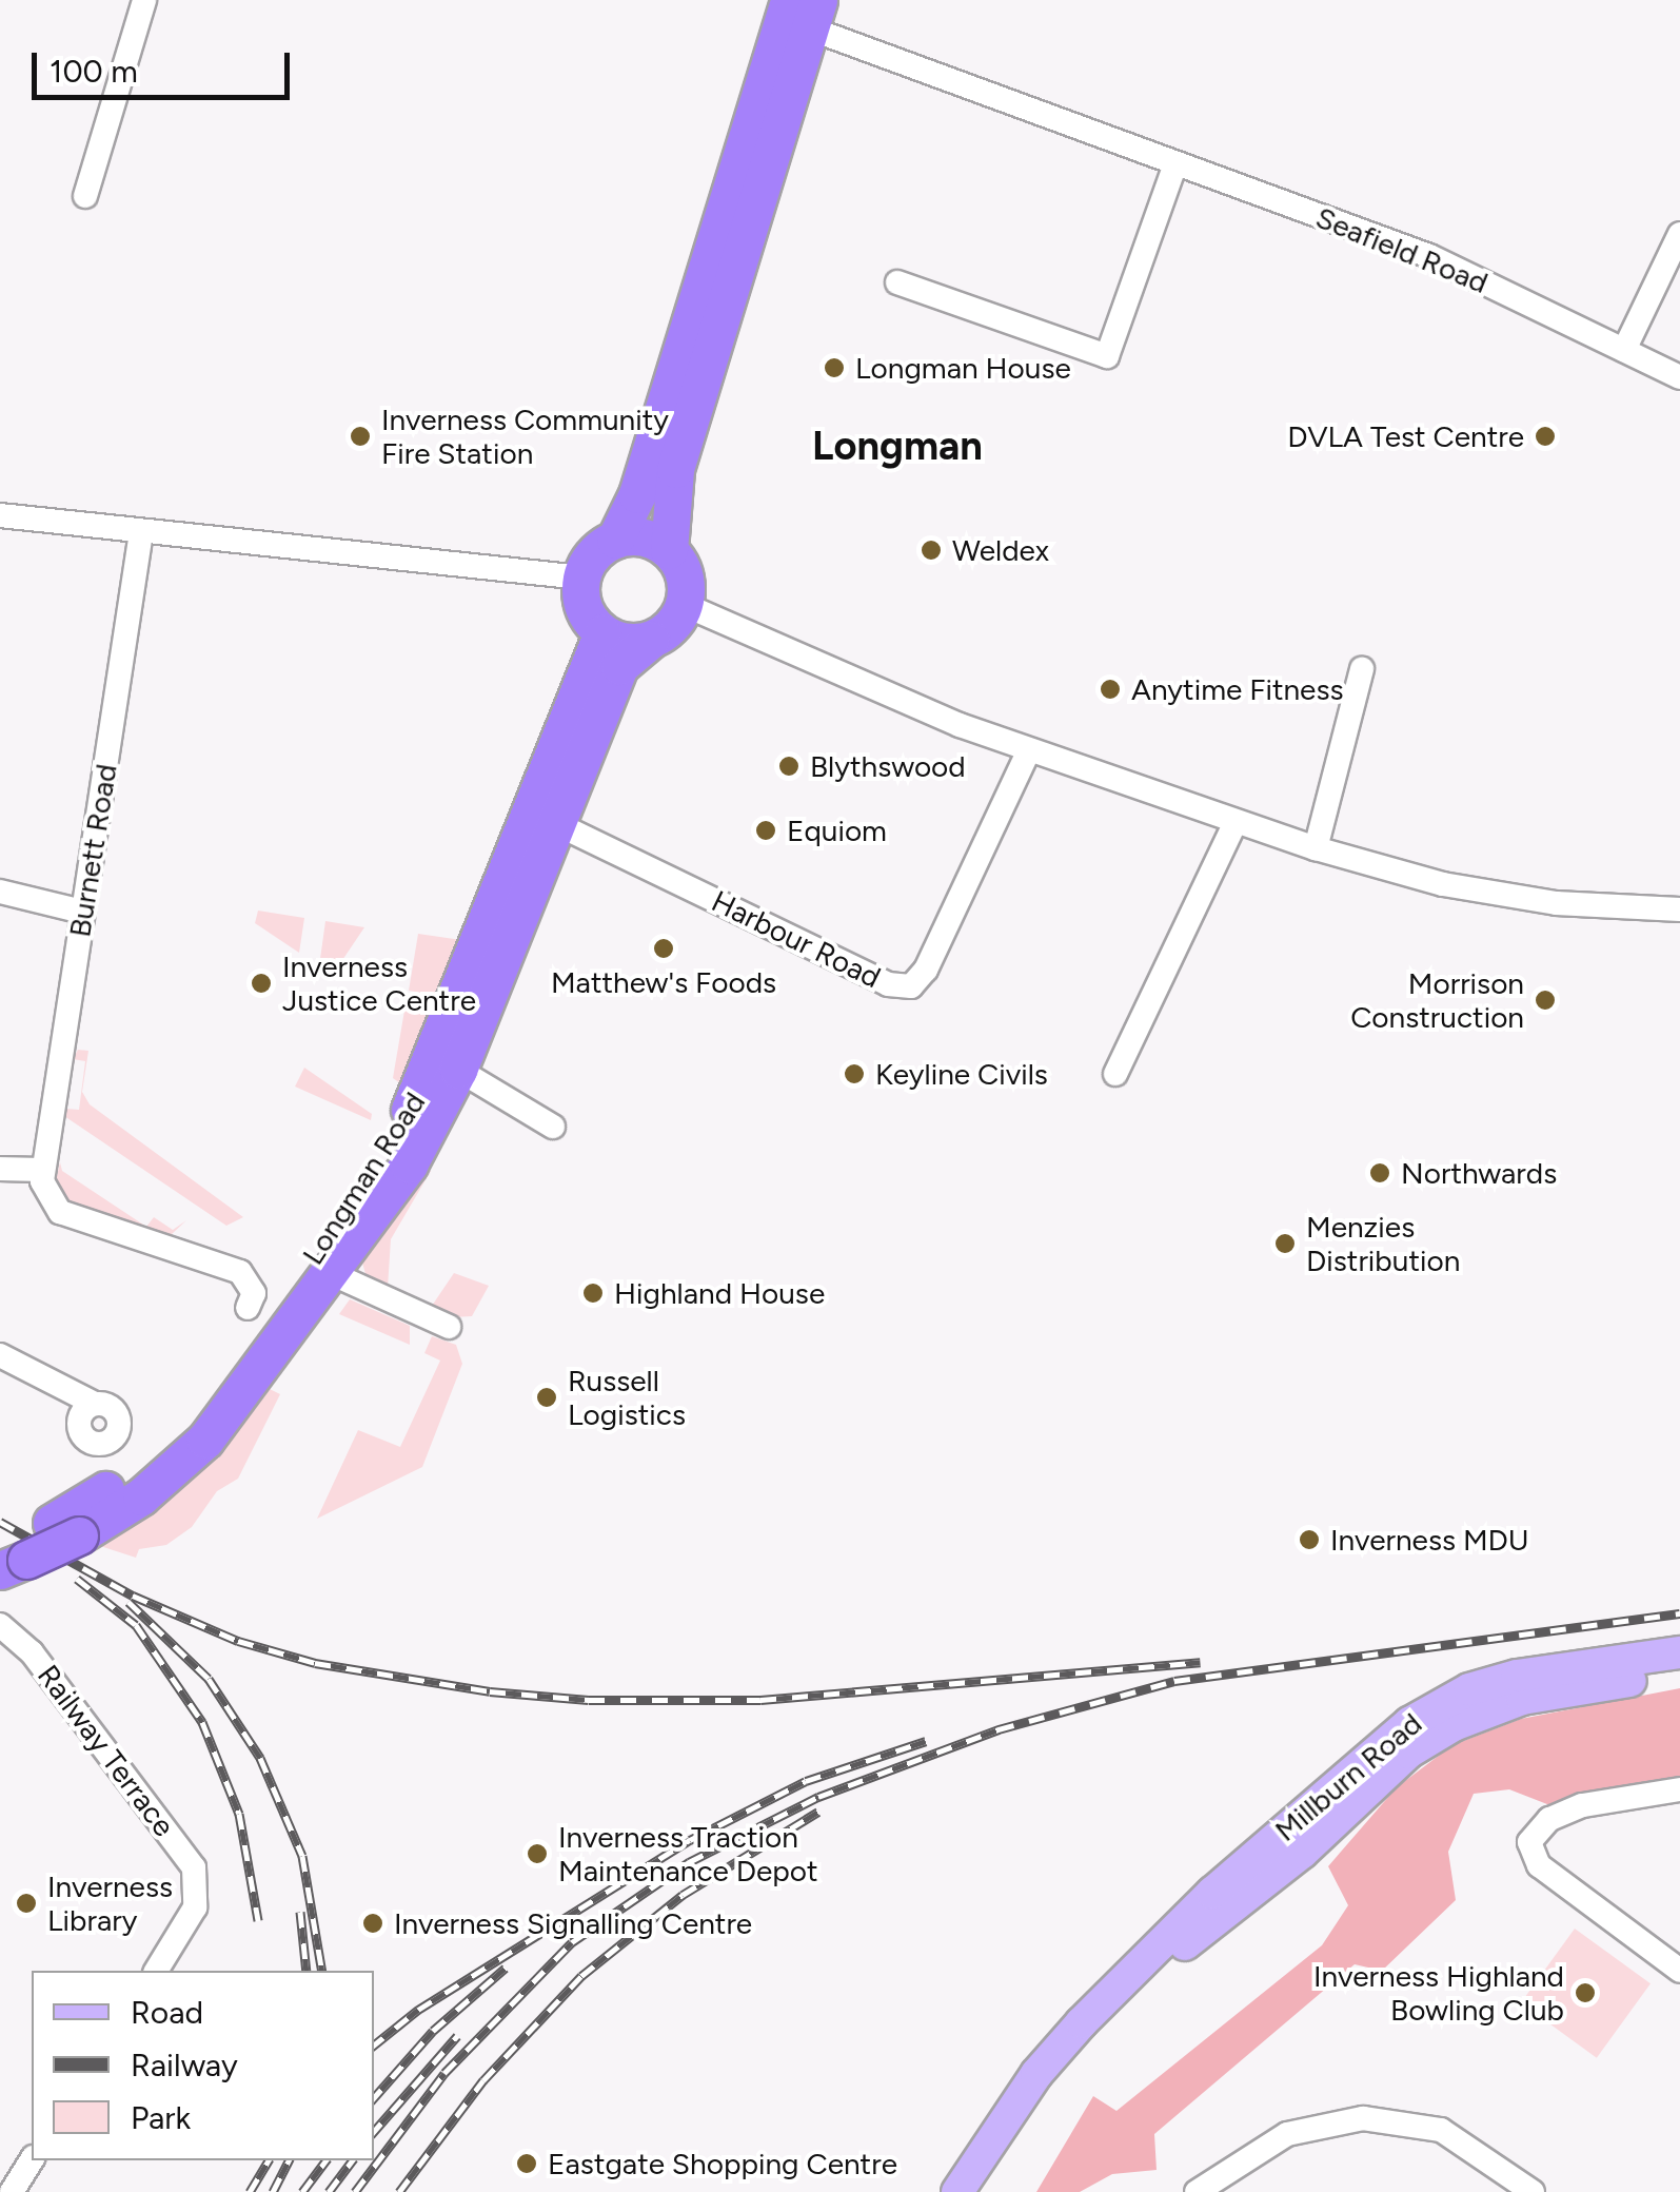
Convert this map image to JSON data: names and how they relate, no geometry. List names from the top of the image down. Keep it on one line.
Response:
{"streets":{"highway":["Longman Road"],"main road":["Millburn Road"],"street":["Seafield Road","Burnett Road","Harbour Road","Railway Terrace"]},"crossings":[["Harbour Road","Longman Road"]],"districts":["Longman"],"places":["Longman House","Inverness Community Fire Station","DVLA Test Centre","Weldex","Anytime Fitness","Blythswood","Equiom","Matthew's Foods","Inverness Justice Centre","Morrison Construction","Keyline Civils","Northwards","Menzies Distribution","Highland House","Russell Logistics","Inverness MDU","Inverness Traction Maintenance Depot","Inverness Library","Inverness Signalling Centre","Inverness Highland Bowling Club","Eastgate Shopping Centre"],"legend":["Road","Railway","Park"],"scale_bar":"100 m"}
